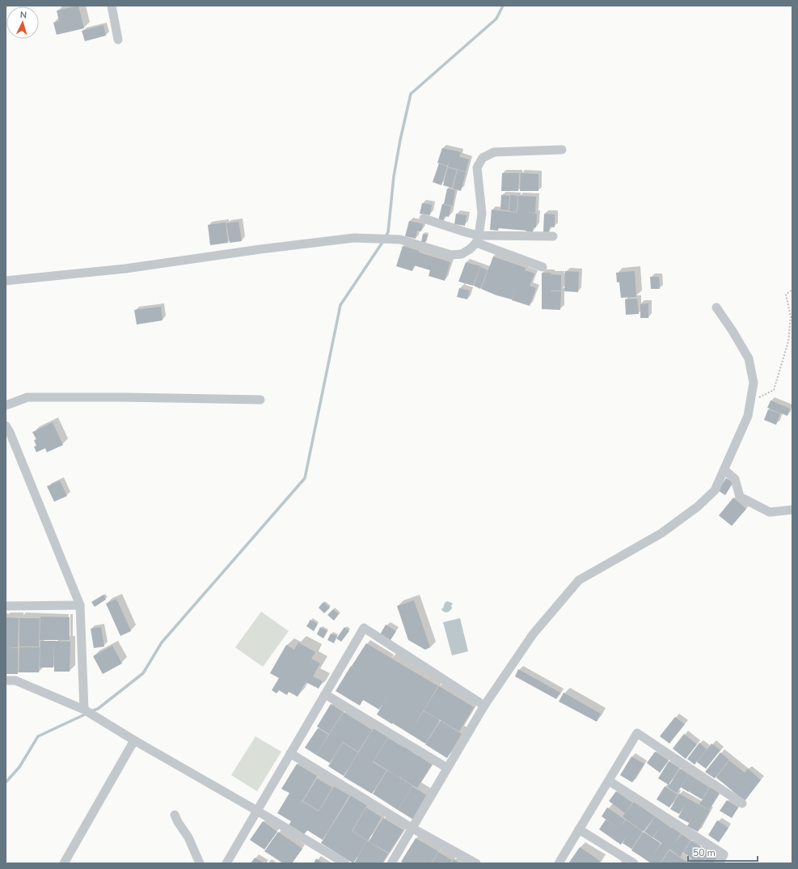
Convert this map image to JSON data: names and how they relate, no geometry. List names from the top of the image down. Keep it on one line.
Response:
{"scale_bar":"50 m","north":"top"}
